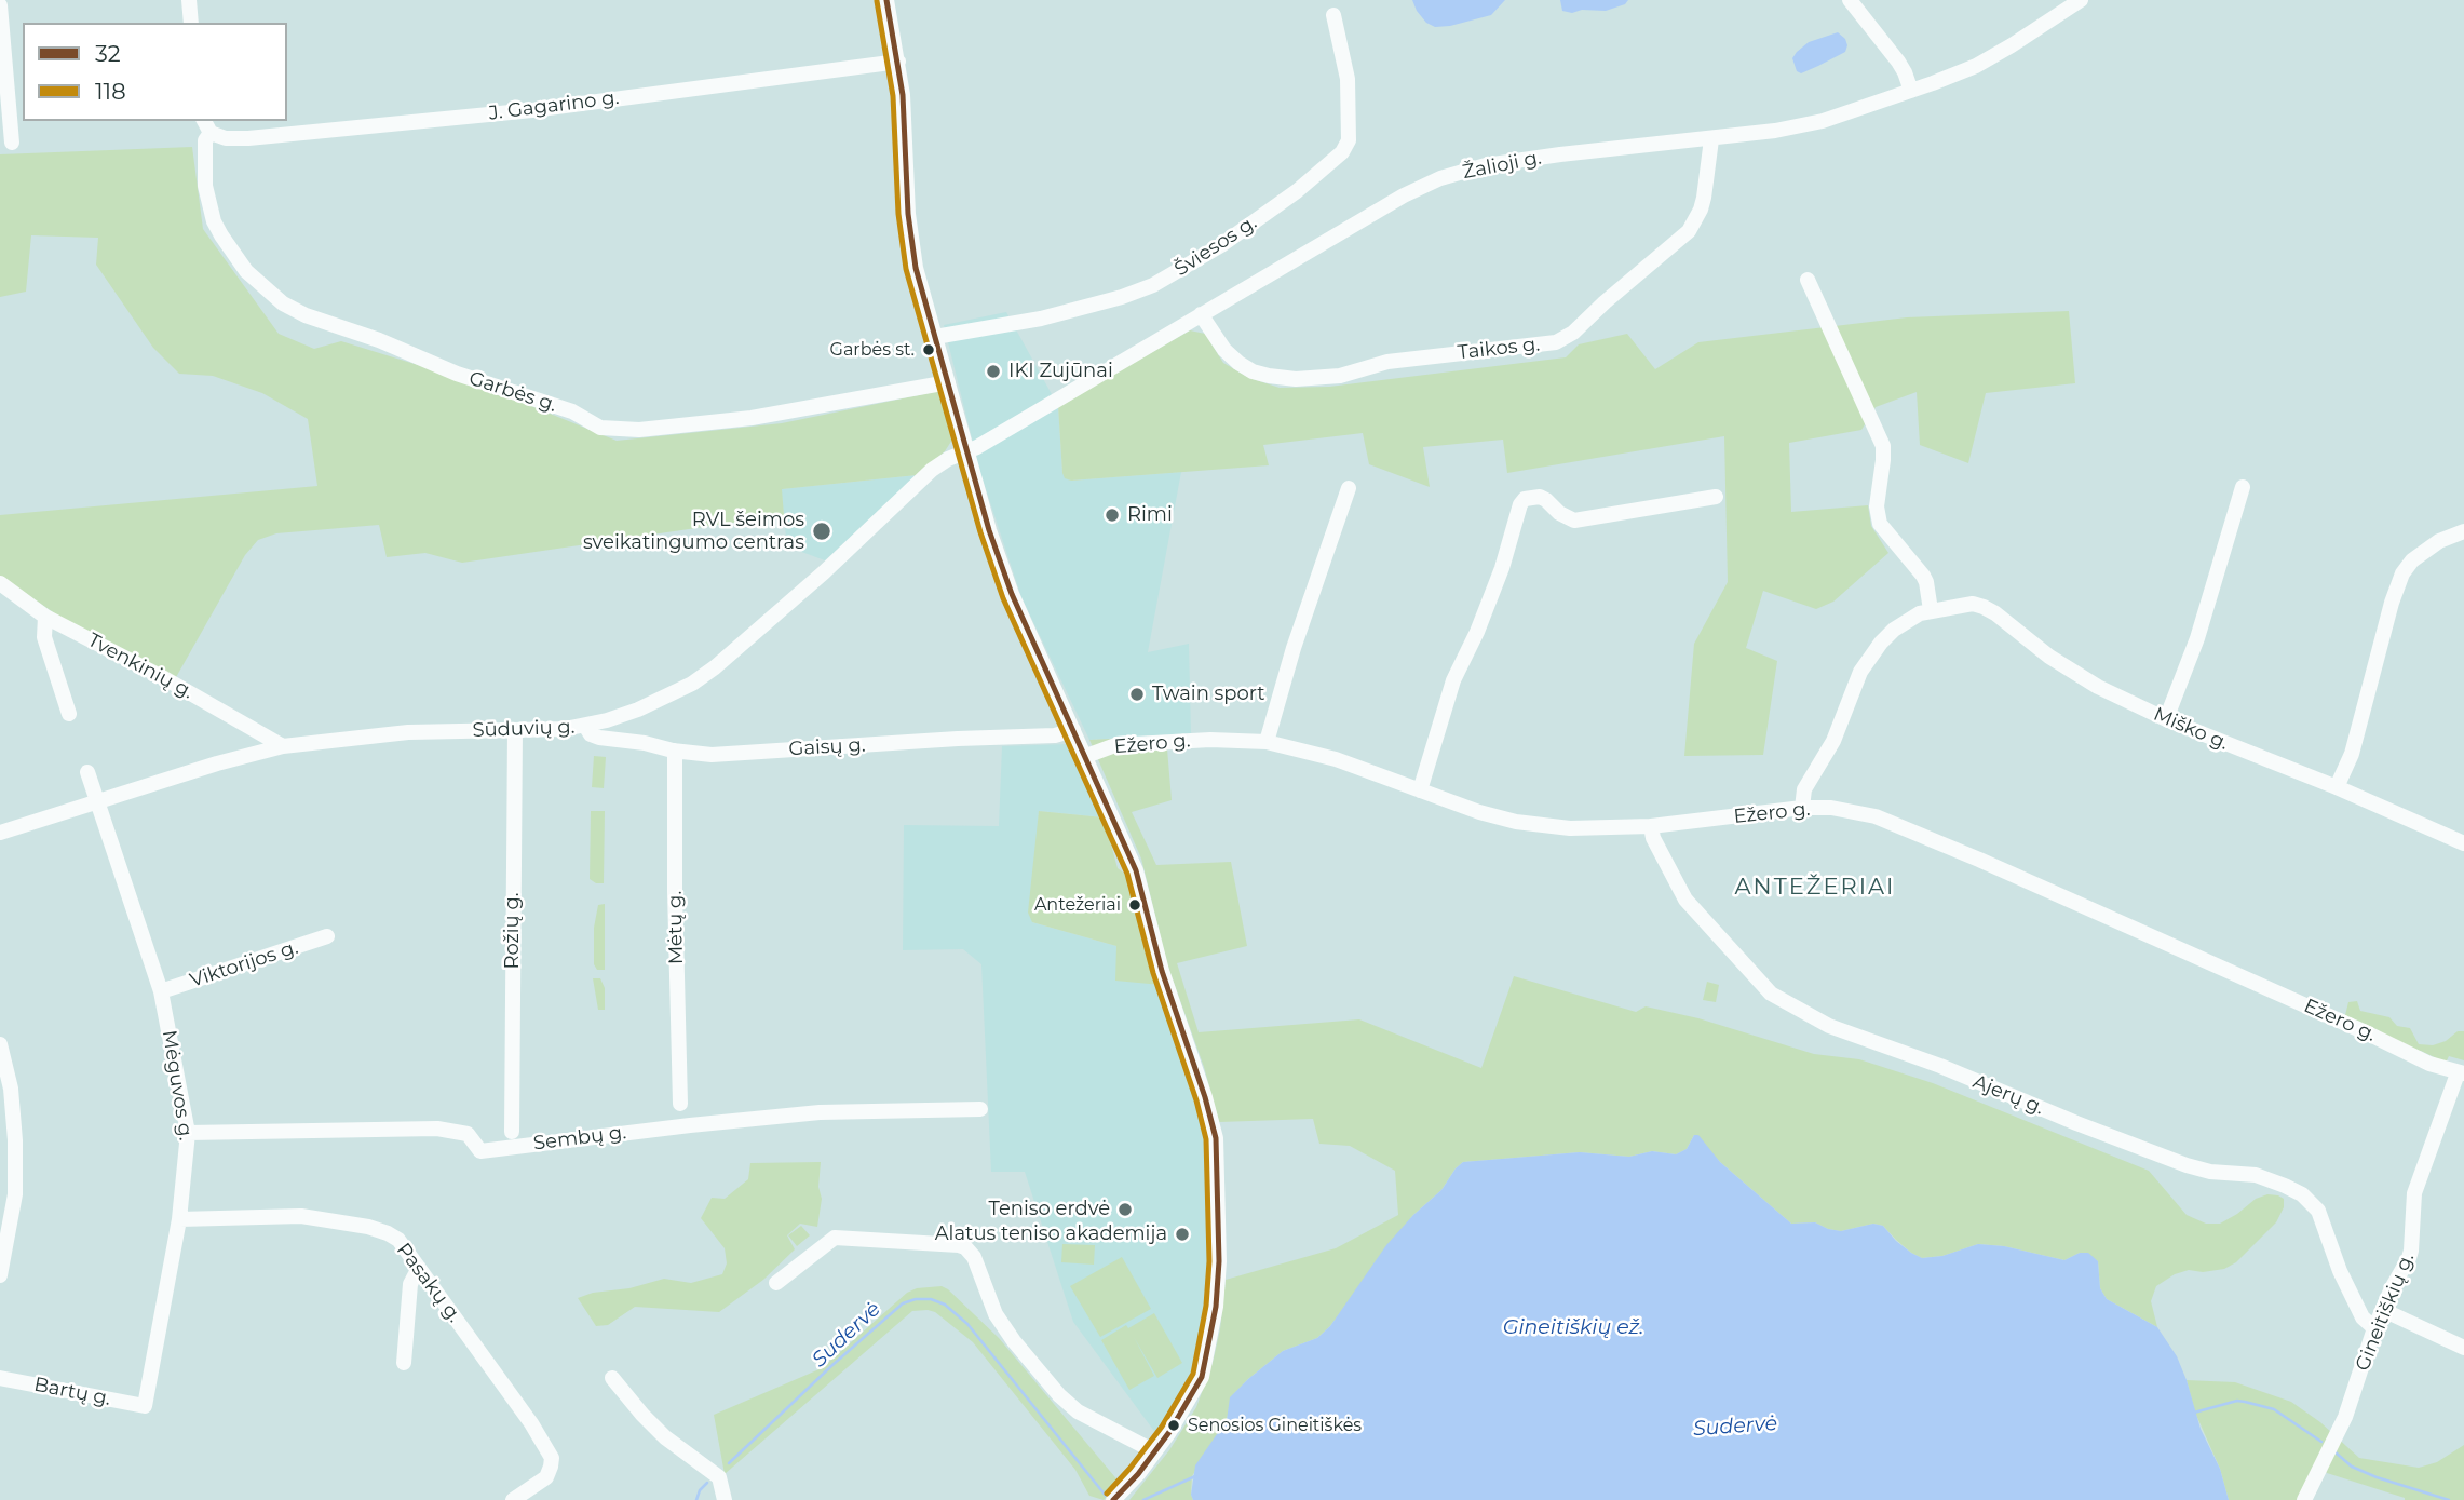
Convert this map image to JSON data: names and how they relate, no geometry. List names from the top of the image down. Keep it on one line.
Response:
{"streets":{"street":["J. Gagarino g.","Žalioji g.","Šviesos g.","Taikos g.","Garbės g.","Tvenkinių g.","Sūduvių g.","Miško g.","Ežero g.","Gaisų g.","Mėtų g.","Rožių g.","Viktorijos g.","Mėguvos g.","Ajerų g.","Sembų g.","Pasakų g.","Gineitiškių g.","Bartų g."]},"crossings":[["J. Gagarino g.","Garbės g."],["Žalioji g.","Taikos g."],["Žalioji g.","Sūduvių g."],["Tvenkinių g.","Sūduvių g."],["Sūduvių g.","Gaisų g."],["Sūduvių g.","Rožių g."],["Sūduvių g.","Mėguvos g."],["Miško g.","Ežero g."],["Ežero g.","Ajerų g."],["Ežero g.","Gineitiškių g."],["Gaisų g.","Mėtų g."],["Viktorijos g.","Mėguvos g."],["Mėguvos g.","Sembų g."],["Mėguvos g.","Pasakų g."],["Mėguvos g.","Bartų g."],["Ajerų g.","Gineitiškių g."]],"districts":["ANTEŽERIAI"],"water":["Gineitiškių ež.","Sudervė"],"places":["Garbės st.","IKI Zujūnai","Rimi","RVL šeimos sveikatingumo centras","Twain sport","Antežeriai","Teniso erdvė","Alatus teniso akademija","Senosios Gineitiškės"],"lines":["transit line 32","transit line 118"],"legend":["32","118"]}
